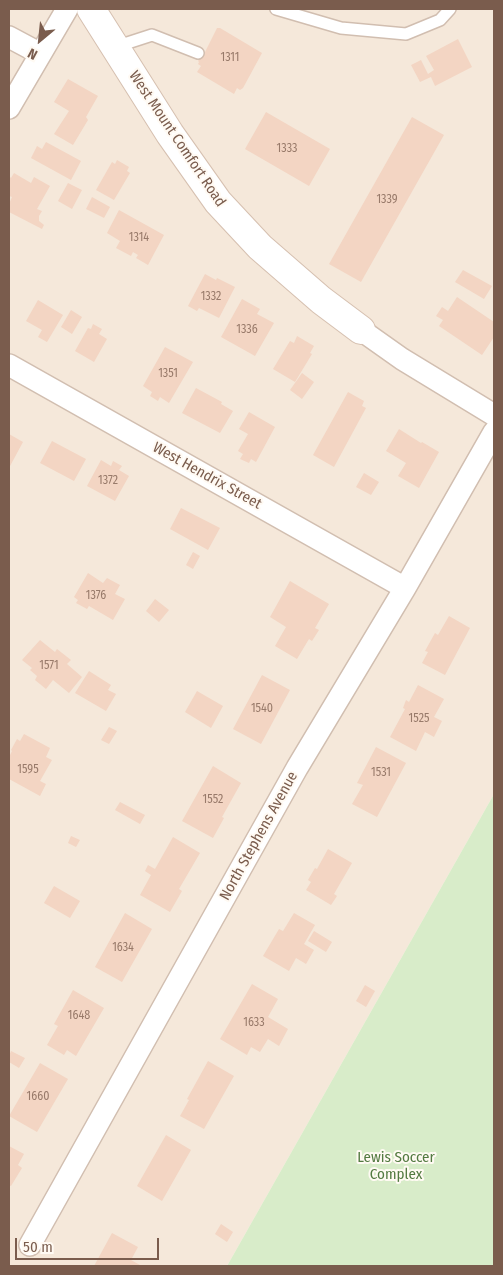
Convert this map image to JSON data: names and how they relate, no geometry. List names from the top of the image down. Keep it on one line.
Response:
{"streets":{"street":["West Mount Comfort Road","West Hendrix Street","North Stephens Avenue"]},"crossings":[["West Hendrix Street","North Stephens Avenue"]],"parks":["Lewis Soccer Complex"],"house_numbers":["1311","1333","1339","1314","1332","1336","1351","1372","1376","1571","1540","1525","1595","1531","1552","1634","1648","1633","1660"],"scale_bar":"50 m","north":"bottom left"}
